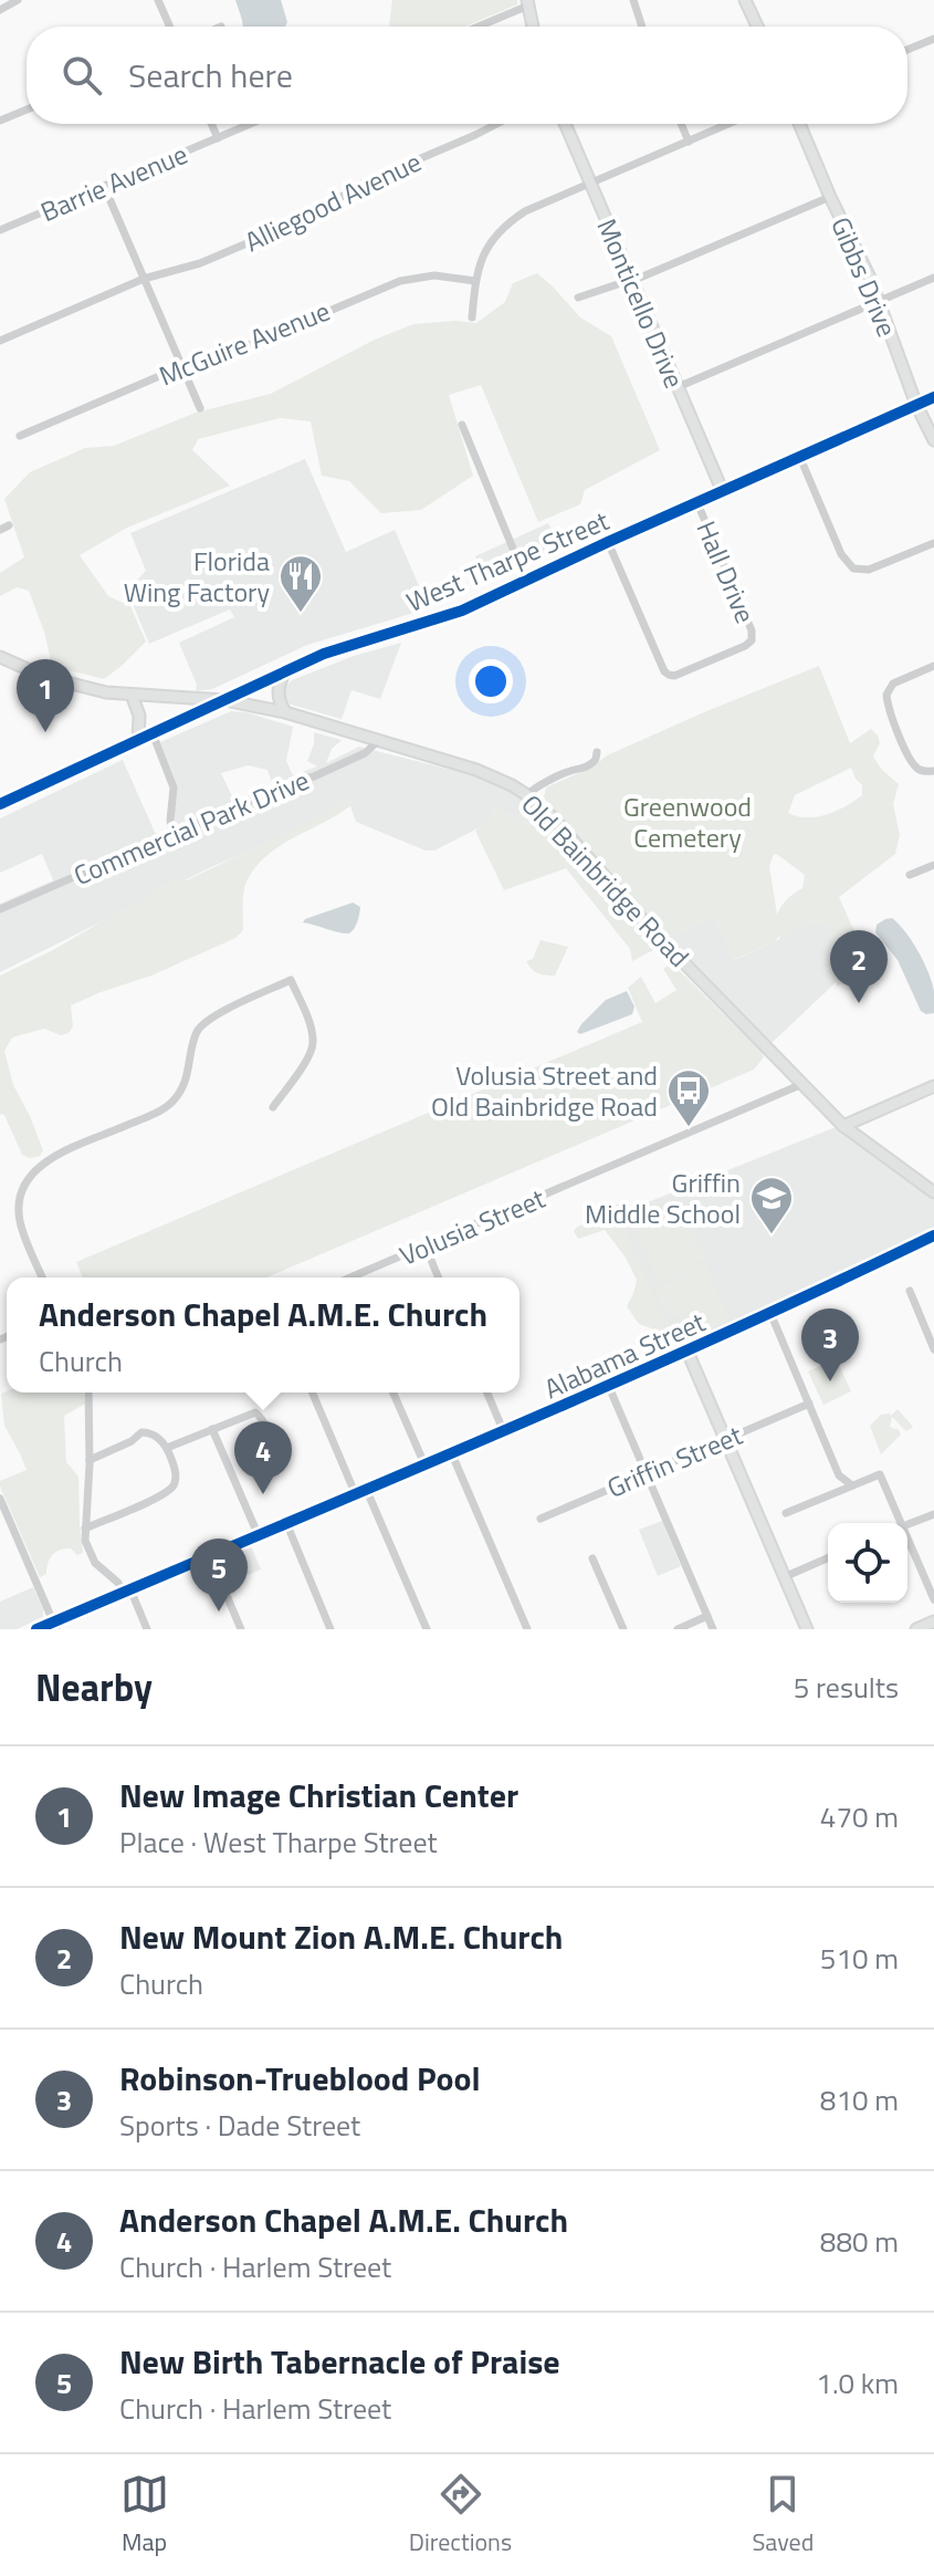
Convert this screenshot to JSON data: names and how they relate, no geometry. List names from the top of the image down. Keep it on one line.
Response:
{"streets":{"main road":["Gibbs Drive","Monticello Drive","West Tharpe Street","Old Bainbridge Road","Alabama Street"],"street":["Barrie Avenue","Alliegood Avenue","McGuire Avenue","Hall Drive","Commercial Park Drive","Volusia Street","Griffin Street"]},"crossings":[["Gibbs Drive","West Tharpe Street"],["Monticello Drive","West Tharpe Street"],["West Tharpe Street","Hall Drive"],["West Tharpe Street","Old Bainbridge Road"],["Commercial Park Drive","Old Bainbridge Road"],["Old Bainbridge Road","Volusia Street"]],"parks":["Greenwood Cemetery"],"places":{"restaurant":["Florida Wing Factory"],"bus stop":["Volusia Street and Old Bainbridge Road"],"school or university":["Griffin Middle School"]},"page":{"search":"Search here","pins":["1","2","3","4","5"],"popup":["Anderson Chapel A.M.E. Church","Church"],"heading":["Nearby","5 results"],"list":[{"mark":"1","name":"New Image Christian Center","note":"Place · West Tharpe Street","value":"470 m"},{"mark":"2","name":"New Mount Zion A.M.E. Church","note":"Church","value":"510 m"},{"mark":"3","name":"Robinson-Trueblood Pool","note":"Sports · Dade Street","value":"810 m"},{"mark":"4","name":"Anderson Chapel A.M.E. Church","note":"Church · Harlem Street","value":"880 m"},{"mark":"5","name":"New Birth Tabernacle of Praise","note":"Church · Harlem Street","value":"1.0 km"}],"nav":["Map","Directions","Saved"]}}
